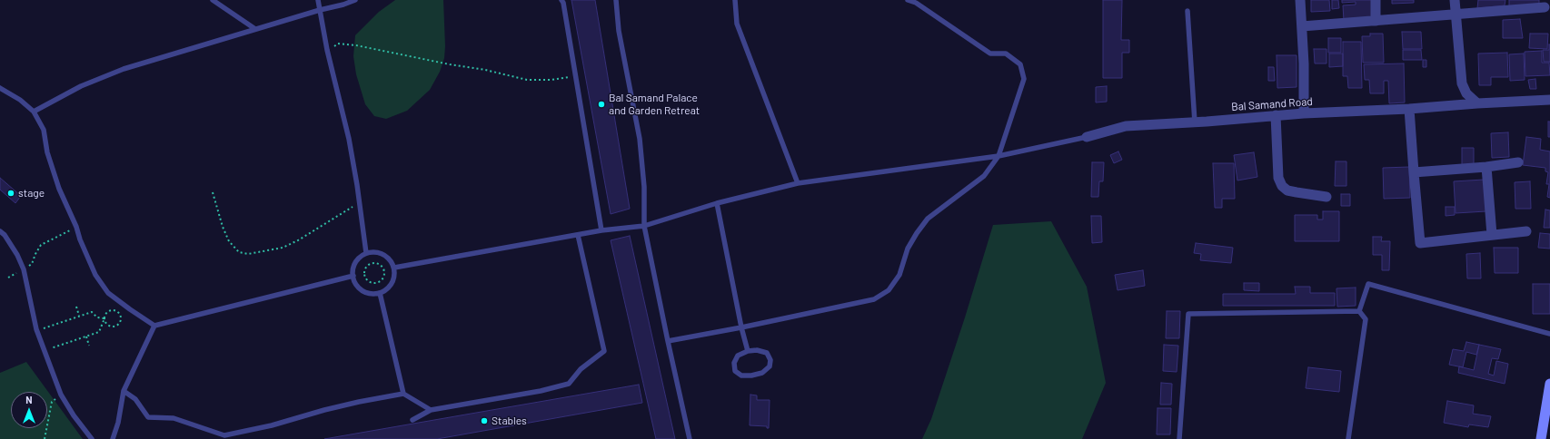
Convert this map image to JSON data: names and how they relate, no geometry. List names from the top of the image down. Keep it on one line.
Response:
{"streets":{"street":["Bal Samand Road"]},"places":["Bal Samand Palace and Garden Retreat","stage","Stables"],"north":"top"}
